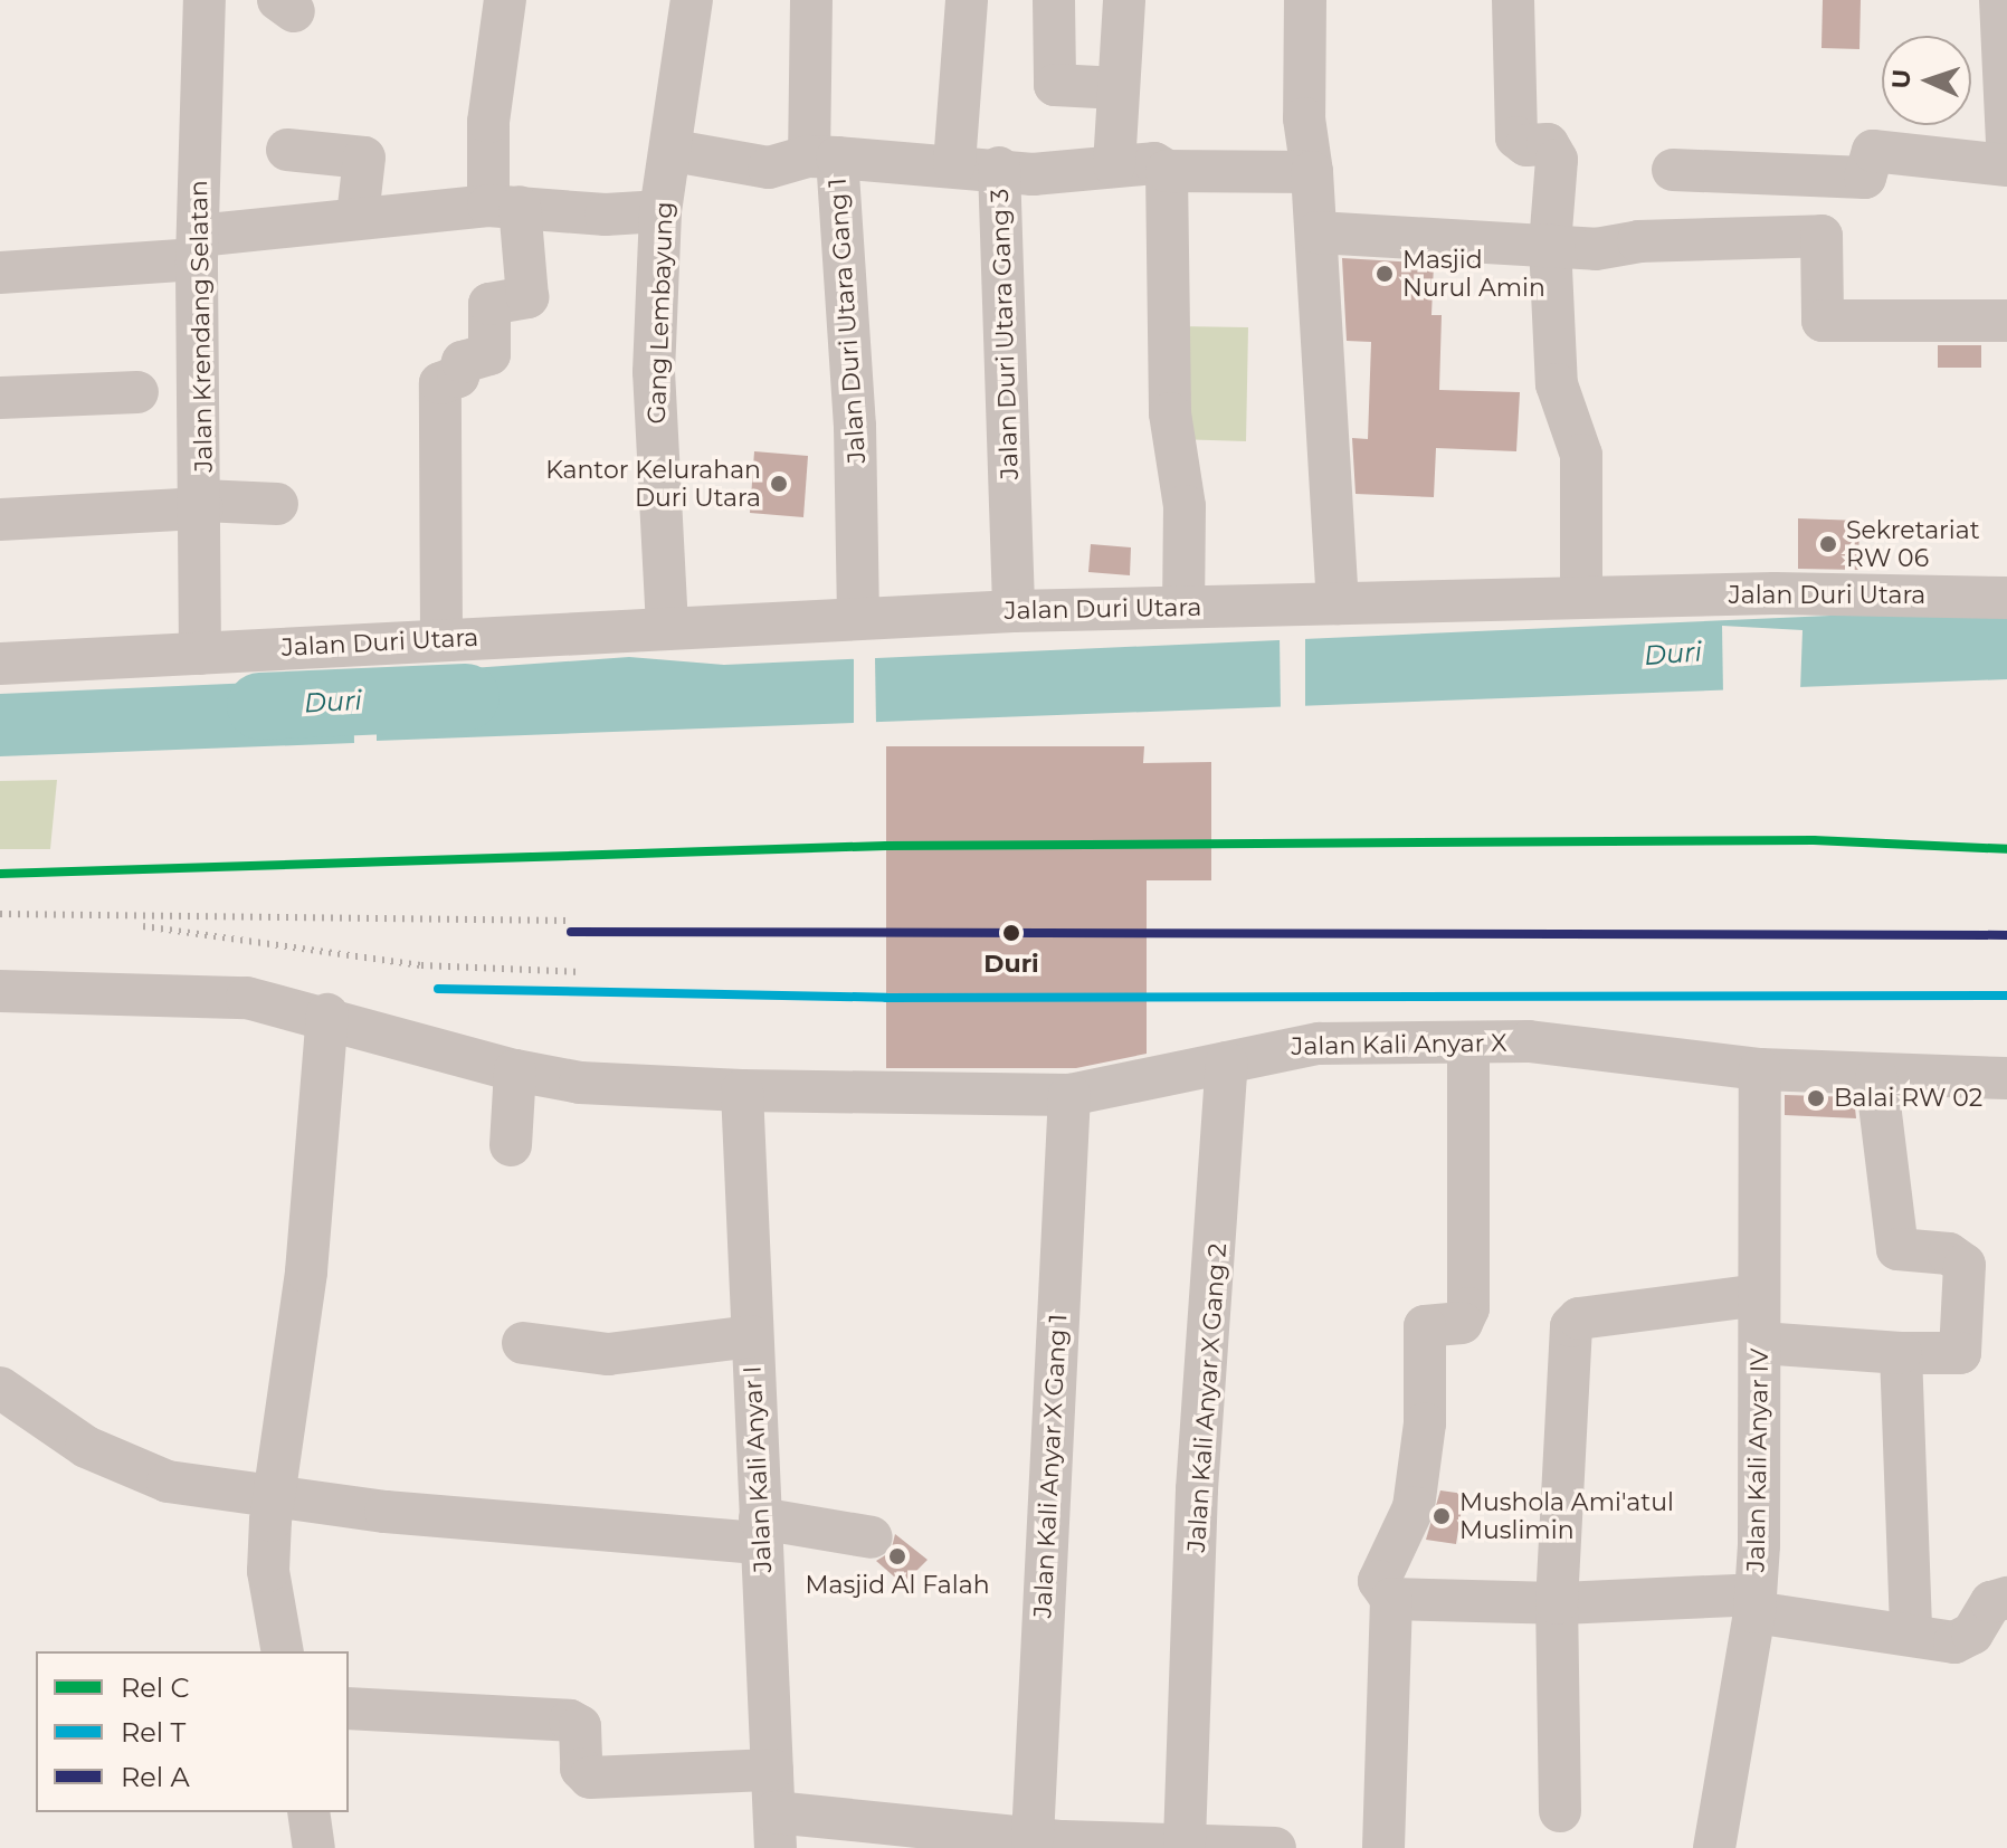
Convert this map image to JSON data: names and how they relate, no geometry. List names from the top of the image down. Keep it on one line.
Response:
{"streets":{"street":["Gang Lembayung","Jalan Duri Utara Gang 1","Jalan Krendang Selatan","Jalan Duri Utara Gang 3","Jalan Duri Utara","Jalan Kali Anyar X","Jalan Kali Anyar X Gang 2","Jalan Kali Anyar IV","Jalan Kali Anyar X Gang 1","Jalan Kali Anyar I"]},"crossings":[["Gang Lembayung","Jalan Duri Utara Gang 3"],["Gang Lembayung","Jalan Duri Utara"],["Jalan Duri Utara Gang 1","Jalan Duri Utara Gang 3"],["Jalan Duri Utara Gang 1","Jalan Duri Utara"],["Jalan Krendang Selatan","Jalan Duri Utara"],["Jalan Duri Utara Gang 3","Jalan Duri Utara"],["Jalan Kali Anyar X","Jalan Kali Anyar X Gang 2"],["Jalan Kali Anyar X","Jalan Kali Anyar IV"],["Jalan Kali Anyar X","Jalan Kali Anyar X Gang 1"],["Jalan Kali Anyar X","Jalan Kali Anyar I"]],"water":["Duri"],"places":["Masjid Nurul Amin","Kantor Kelurahan Duri Utara","Sekretariat RW 06","Duri","Balai RW 02","Mushola Ami'atul Muslimin","Masjid Al Falah"],"lines":["rail line C","rail line A","rail line T"],"legend":["Rel C","Rel T","Rel A"],"north":"left"}
